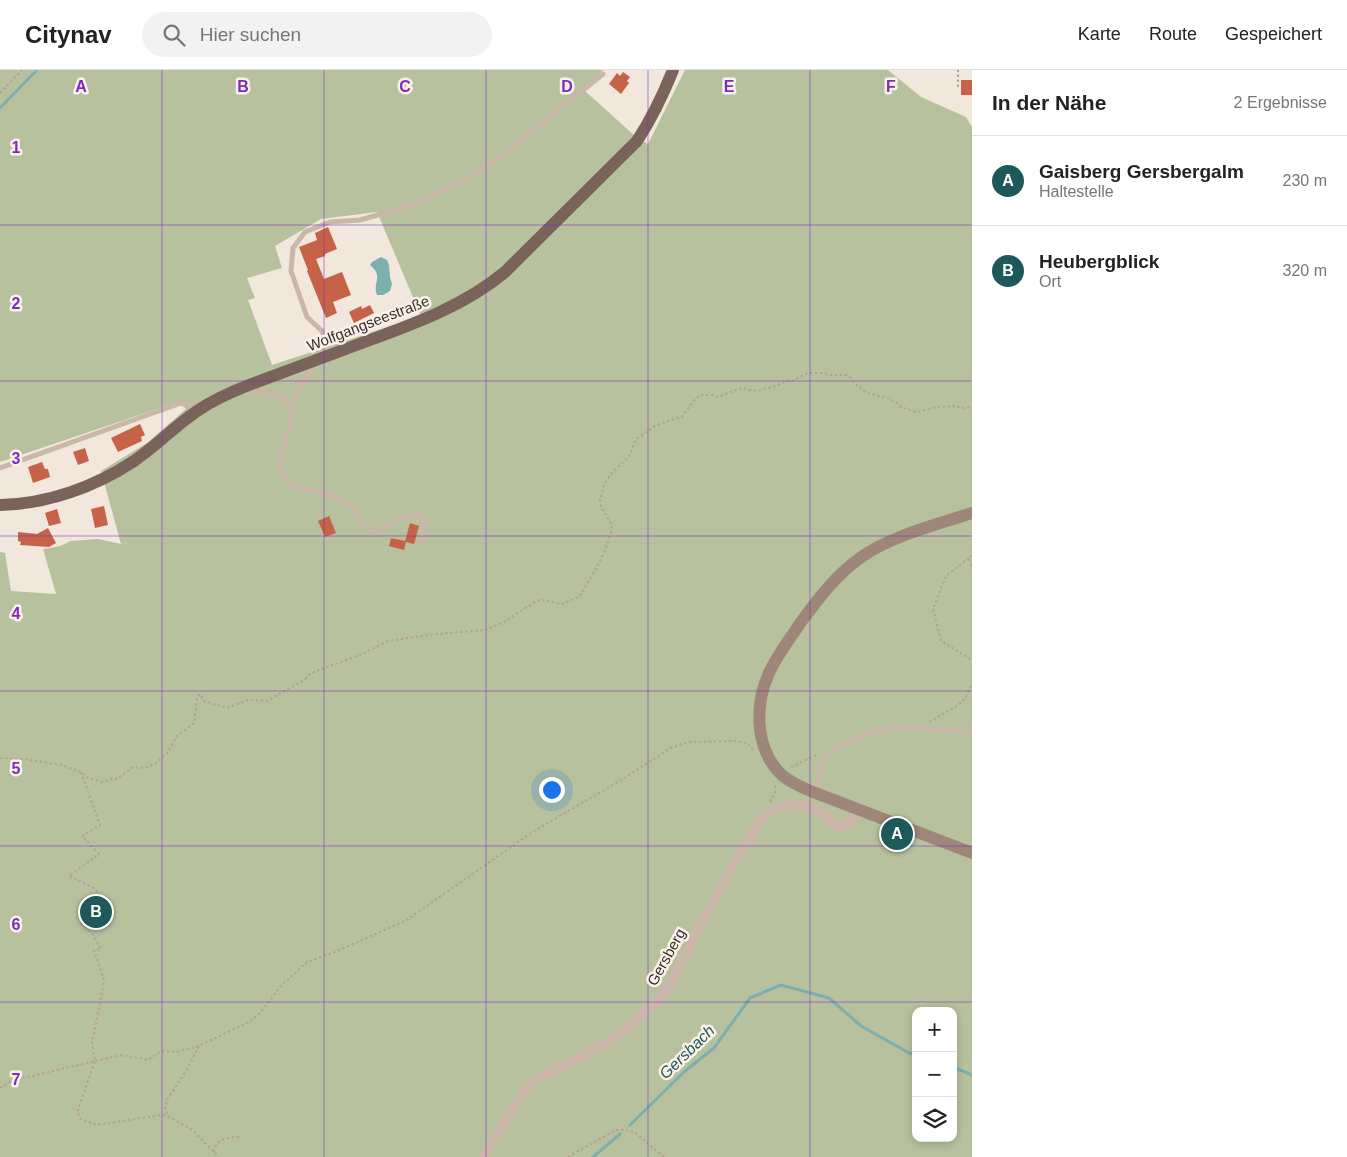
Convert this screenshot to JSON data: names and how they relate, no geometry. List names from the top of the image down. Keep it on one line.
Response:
{"streets":{"main road":["Wolfgangseestraße"],"street":["Gersberg"]},"water":["Gersbach"],"page":{"header":"Citynav","search":"Hier suchen","nav":["Karte","Route","Gespeichert"],"heading":["In der Nähe","2 Ergebnisse"],"list":[{"mark":"A","name":"Gaisberg Gersbergalm","note":"Haltestelle","value":"230 m"},{"mark":"B","name":"Heubergblick","note":"Ort","value":"320 m"}],"pins":["A","B"],"map_buttons":["+","−"]},"grid":{"columns":["A","B","C","D","E","F"],"rows":["1","2","3","4","5","6","7"]}}
